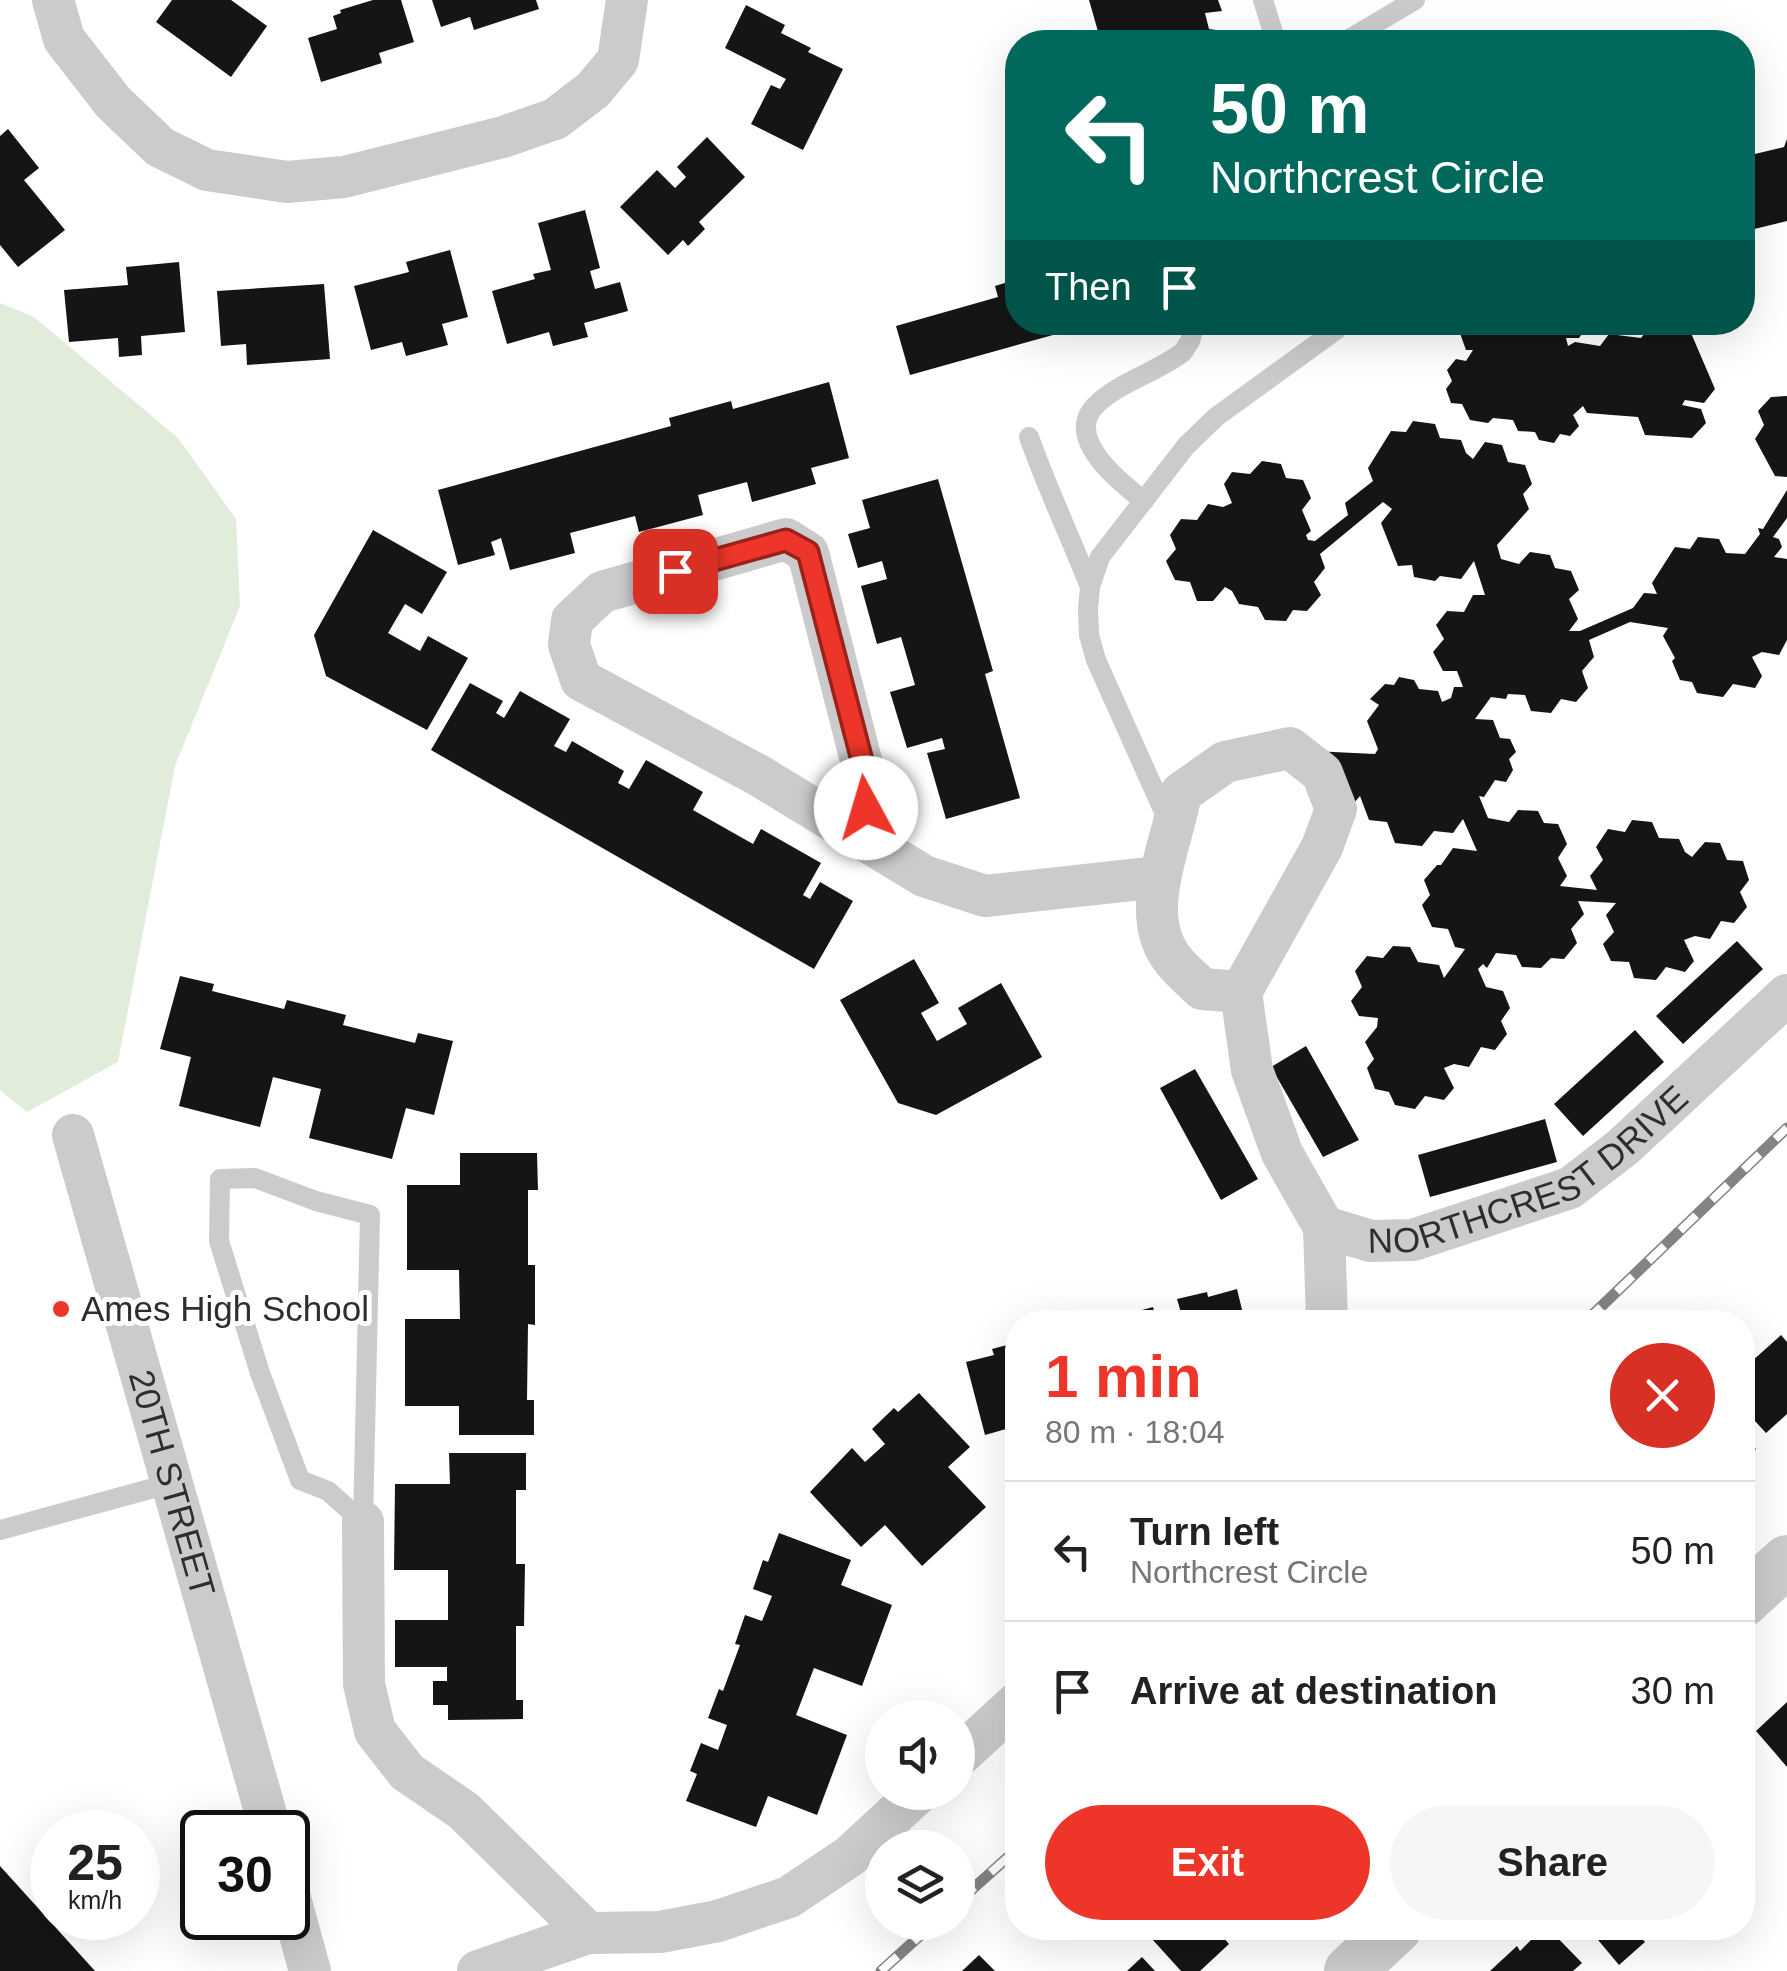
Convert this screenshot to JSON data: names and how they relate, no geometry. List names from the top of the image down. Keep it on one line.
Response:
{"streets":{"street":["NORTHCREST DRIVE","20TH STREET"]},"places":["Ames High School"],"page":{"turn":["50 m","Northcrest Circle"],"then":"Then","heading":["1 min","80 m · 18:04"],"list":[{"name":"Turn left","note":"Northcrest Circle","value":"50 m"},{"name":"Arrive at destination","value":"30 m"}],"buttons":["Exit","Share"],"speed":"25 km/h","limit":"30"}}
